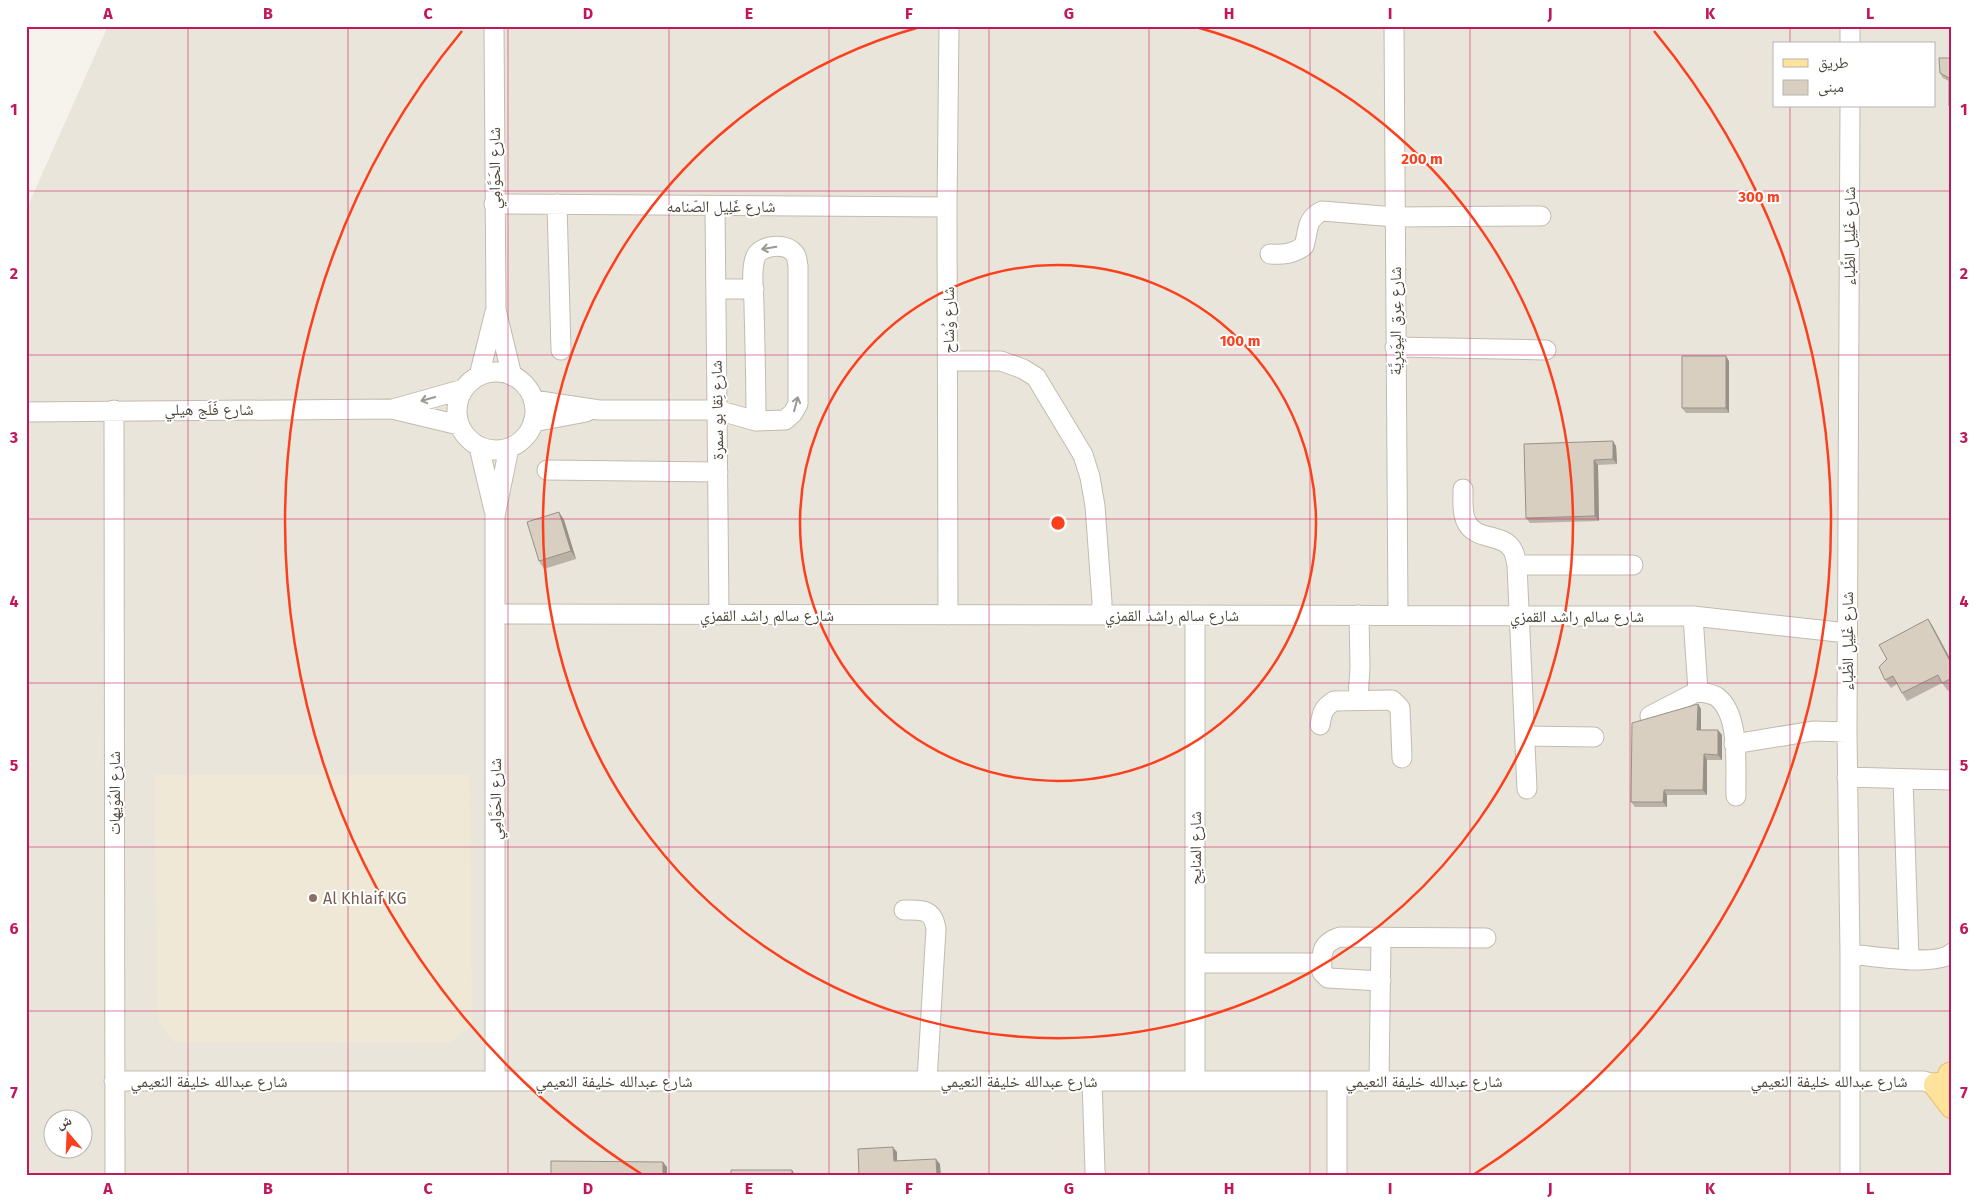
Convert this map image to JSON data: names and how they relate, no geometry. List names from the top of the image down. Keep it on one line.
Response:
{"streets":{"street":["شارع الحَوَّامِي","شارع غَلِيل الصّنامه","شارع غَلِيل الظِّباء","شارع وُشاح","شارع عِرق اليِوَيرِيَّة","شارع فَلَج هيلي","شارع نِقا بو سمرة","شارع سالم راشد القمزي","شارع المُوَيهات","شارع المنايح","شارع عبدالله خليفة النعيمي"]},"crossings":[["شارع الحَوَّامِي","شارع غَلِيل الصّنامه"],["شارع الحَوَّامِي","شارع فَلَج هيلي"],["شارع الحَوَّامِي","شارع سالم راشد القمزي"],["شارع الحَوَّامِي","شارع عبدالله خليفة النعيمي"],["شارع غَلِيل الصّنامه","شارع وُشاح"],["شارع غَلِيل الصّنامه","شارع نِقا بو سمرة"],["شارع غَلِيل الظِّباء","شارع سالم راشد القمزي"],["شارع غَلِيل الظِّباء","شارع عبدالله خليفة النعيمي"],["شارع وُشاح","شارع سالم راشد القمزي"],["شارع عِرق اليِوَيرِيَّة","شارع سالم راشد القمزي"],["شارع فَلَج هيلي","شارع المُوَيهات"],["شارع نِقا بو سمرة","شارع سالم راشد القمزي"],["شارع سالم راشد القمزي","شارع المنايح"],["شارع المُوَيهات","شارع عبدالله خليفة النعيمي"],["شارع المنايح","شارع عبدالله خليفة النعيمي"]],"places":["Al Khlaif KG"],"legend":["طريق","مبنى"],"north":"top","grid":{"columns":["A","B","C","D","E","F","G","H","I","J","K","L"],"rows":["1","2","3","4","5","6","7"]},"rings":["200 m","300 m","100 m"]}
